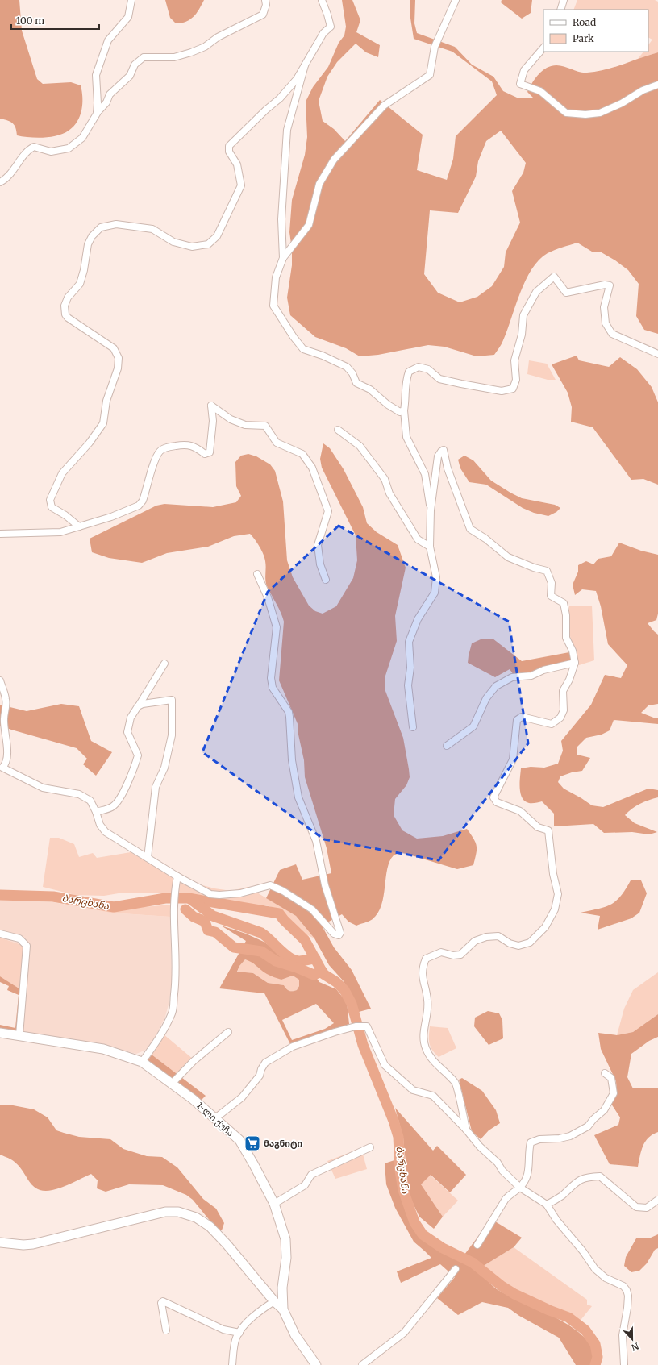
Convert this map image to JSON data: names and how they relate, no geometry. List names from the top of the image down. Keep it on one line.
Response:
{"streets":{"street":["1-ლი ქუჩა"]},"water":["ბარცხანა"],"places":{"supermarket":["მაგნიტი"]},"legend":["Road","Park"],"scale_bar":"100 m","north":"bottom"}
